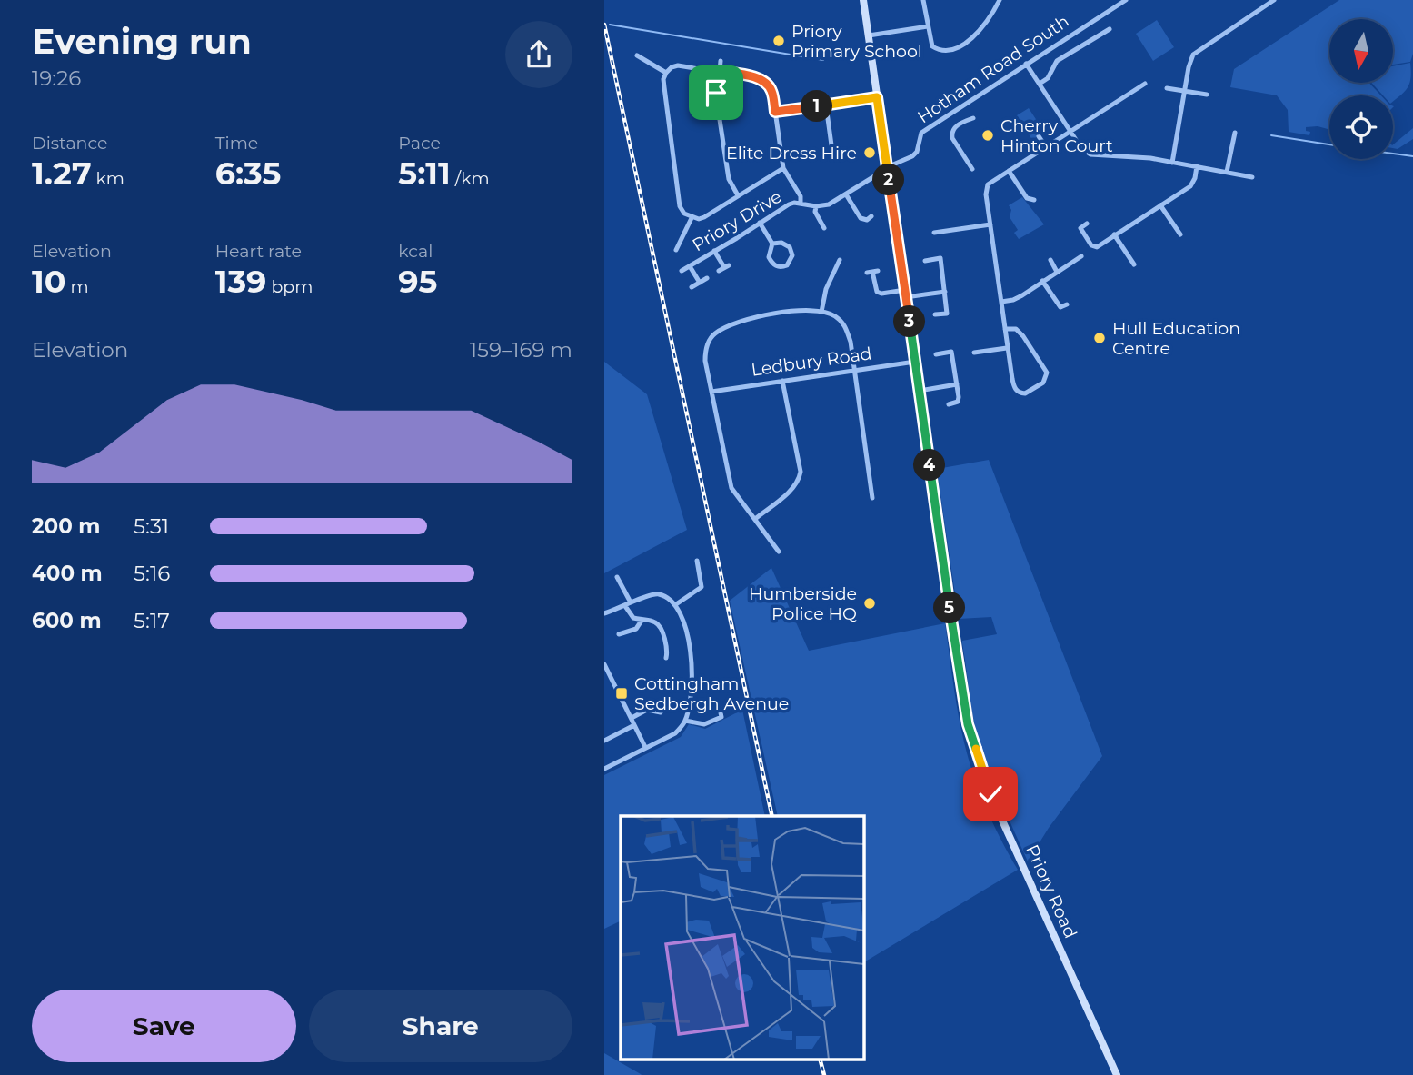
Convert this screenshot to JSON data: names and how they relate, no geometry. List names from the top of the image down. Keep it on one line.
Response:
{"streets":{"street":["Hotham Road South","Priory Drive","Ledbury Road","Priory Road"]},"crossings":[["Hotham Road South","Priory Road"],["Ledbury Road","Priory Road"]],"places":{"other":["Priory Primary School","Cherry Hinton Court","Elite Dress Hire","Hull Education Centre","Humberside Police HQ"],"transit":["Cottingham Sedbergh Avenue"]},"north":"bottom","page":{"heading":["Evening run","19:26"],"pins":["1","2","3","4","5"],"stats":[["Distance","1.27 km"],["Time","6:35"],["Pace","5:11 /km"],["Elevation","10 m"],["Heart rate","139 bpm"],["kcal","95"]],"chart":["Elevation","159–169 m"],"list":[{"name":"200 m","note":"5:31"},{"name":"400 m","note":"5:16"},{"name":"600 m","note":"5:17"}],"buttons":["Save","Share"]}}
